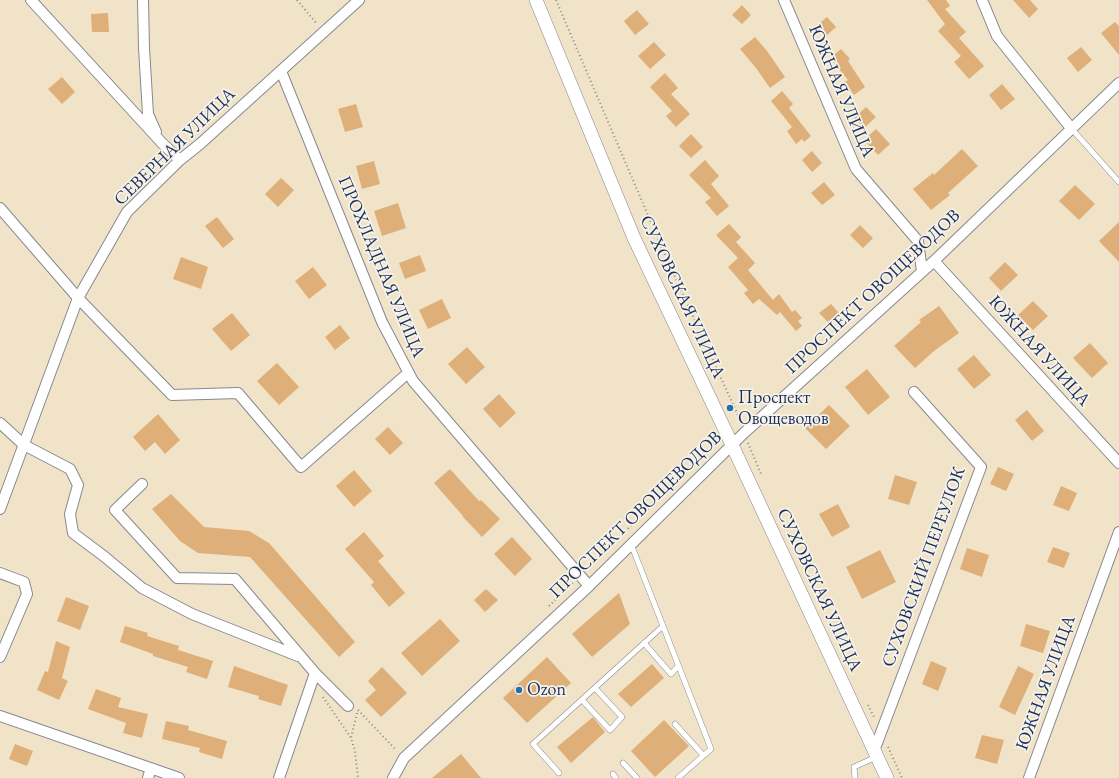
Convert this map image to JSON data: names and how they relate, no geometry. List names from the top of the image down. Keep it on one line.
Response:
{"streets":{"street":["ЮЖНАЯ УЛИЦА","СЕВЕРНАЯ УЛИЦА","ПРОХЛАДНАЯ УЛИЦА","ПРОСПЕКТ ОВОЩЕВОДОВ","СУХОВСКАЯ УЛИЦА","СУХОВСКИЙ ПЕРЕУЛОК"]},"crossings":[["ЮЖНАЯ УЛИЦА","ПРОСПЕКТ ОВОЩЕВОДОВ"],["СЕВЕРНАЯ УЛИЦА","ПРОХЛАДНАЯ УЛИЦА"],["ПРОХЛАДНАЯ УЛИЦА","ПРОСПЕКТ ОВОЩЕВОДОВ"],["ПРОСПЕКТ ОВОЩЕВОДОВ","СУХОВСКАЯ УЛИЦА"],["СУХОВСКАЯ УЛИЦА","СУХОВСКИЙ ПЕРЕУЛОК"]],"places":["Проспект Овощеводов","Ozon"]}
